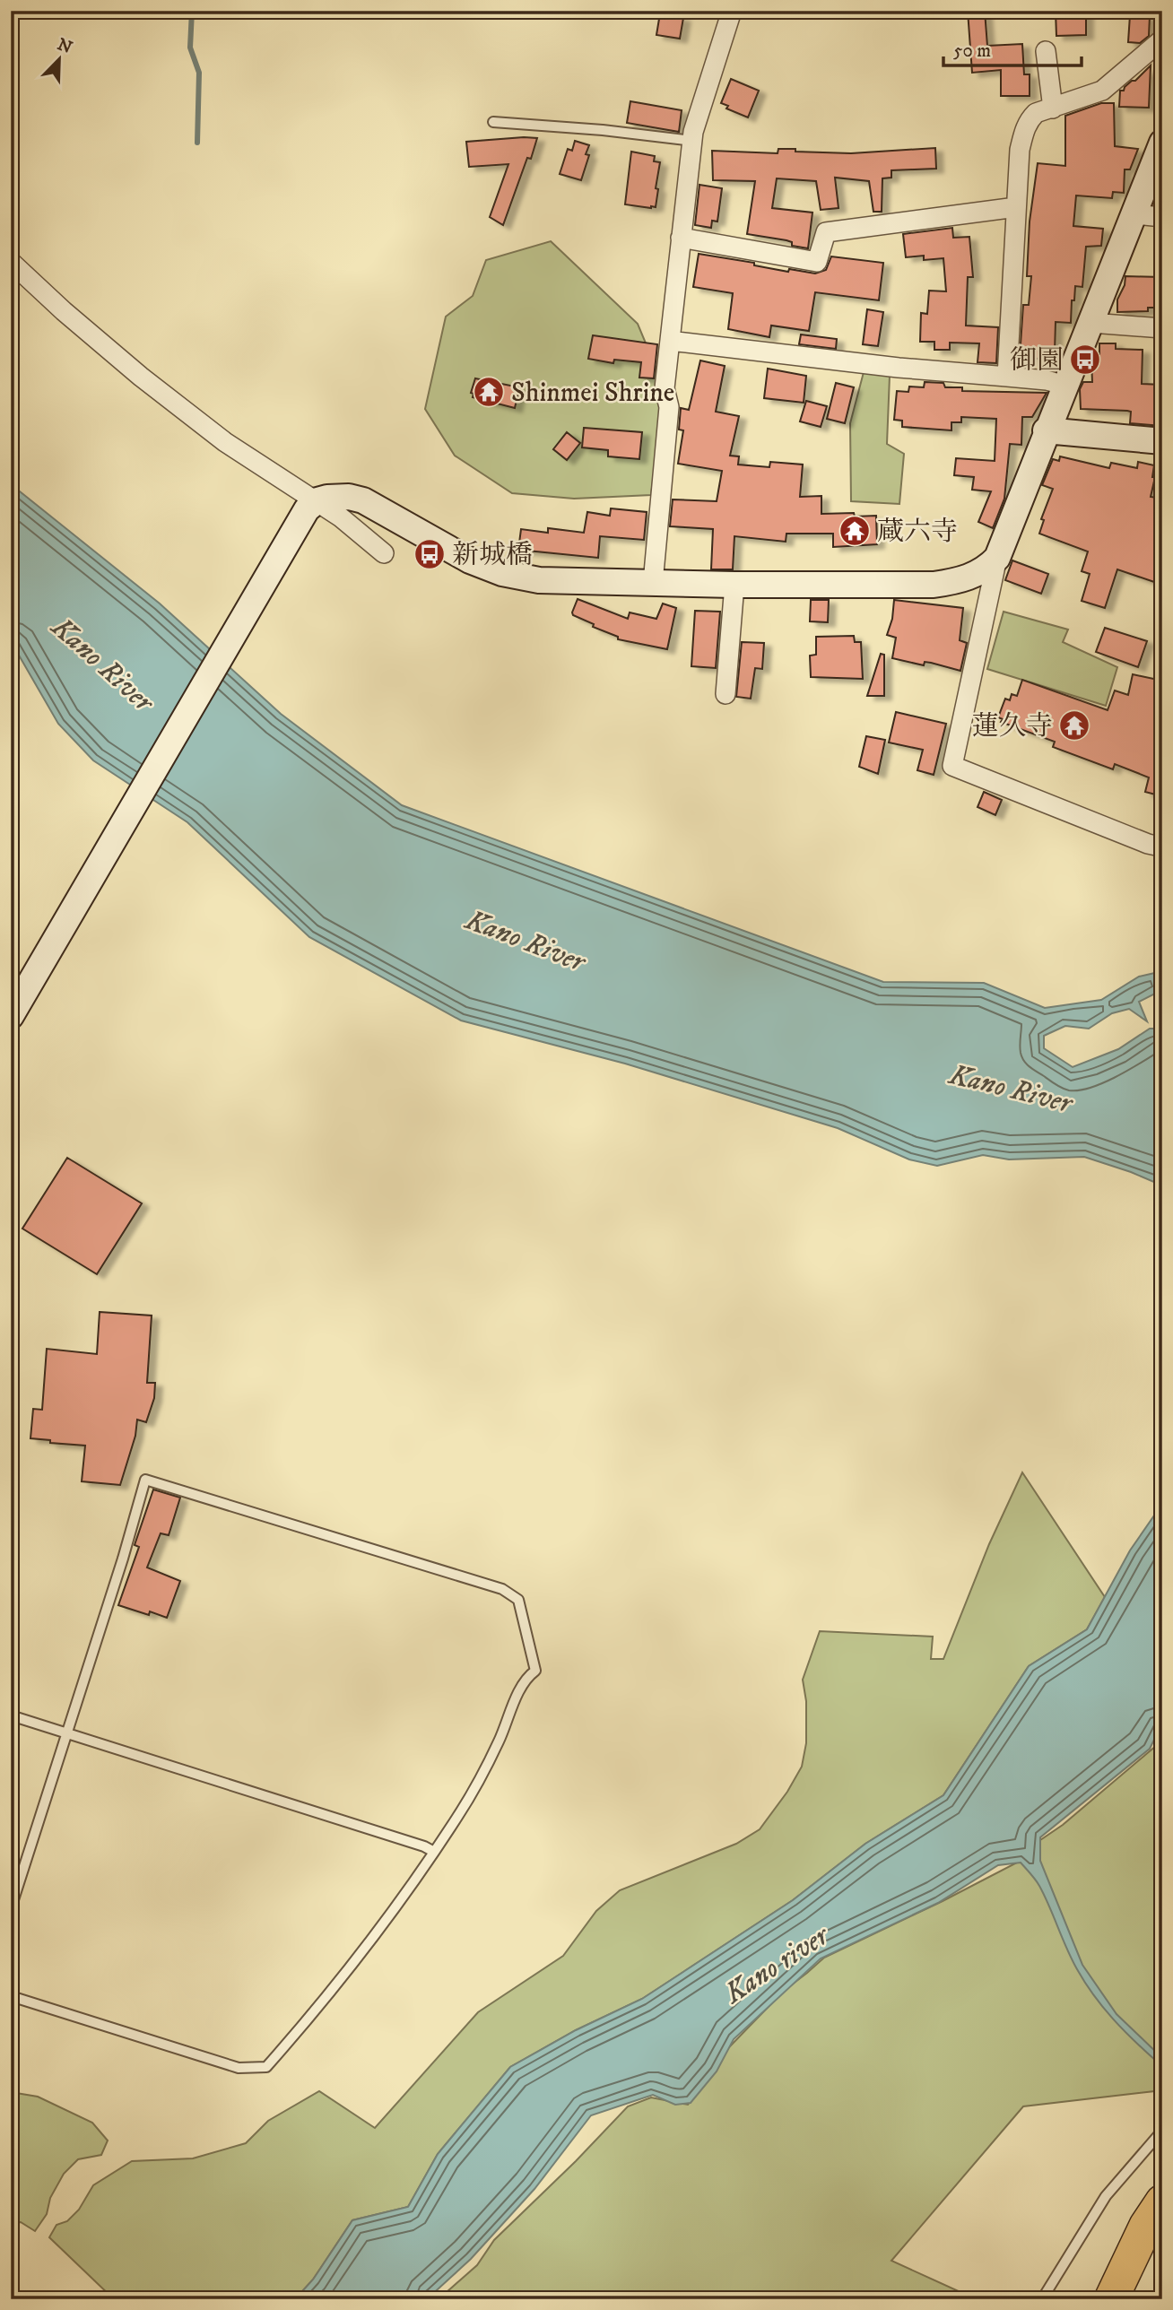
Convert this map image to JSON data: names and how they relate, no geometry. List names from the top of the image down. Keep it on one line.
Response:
{"water":["Kano River","Kano river"],"places":{"bus stop":["御園","新城橋"],"temple":["Shinmei Shrine","蔵六寺","蓮久寺"]},"scale_bar":"50 m","north":"top right"}
